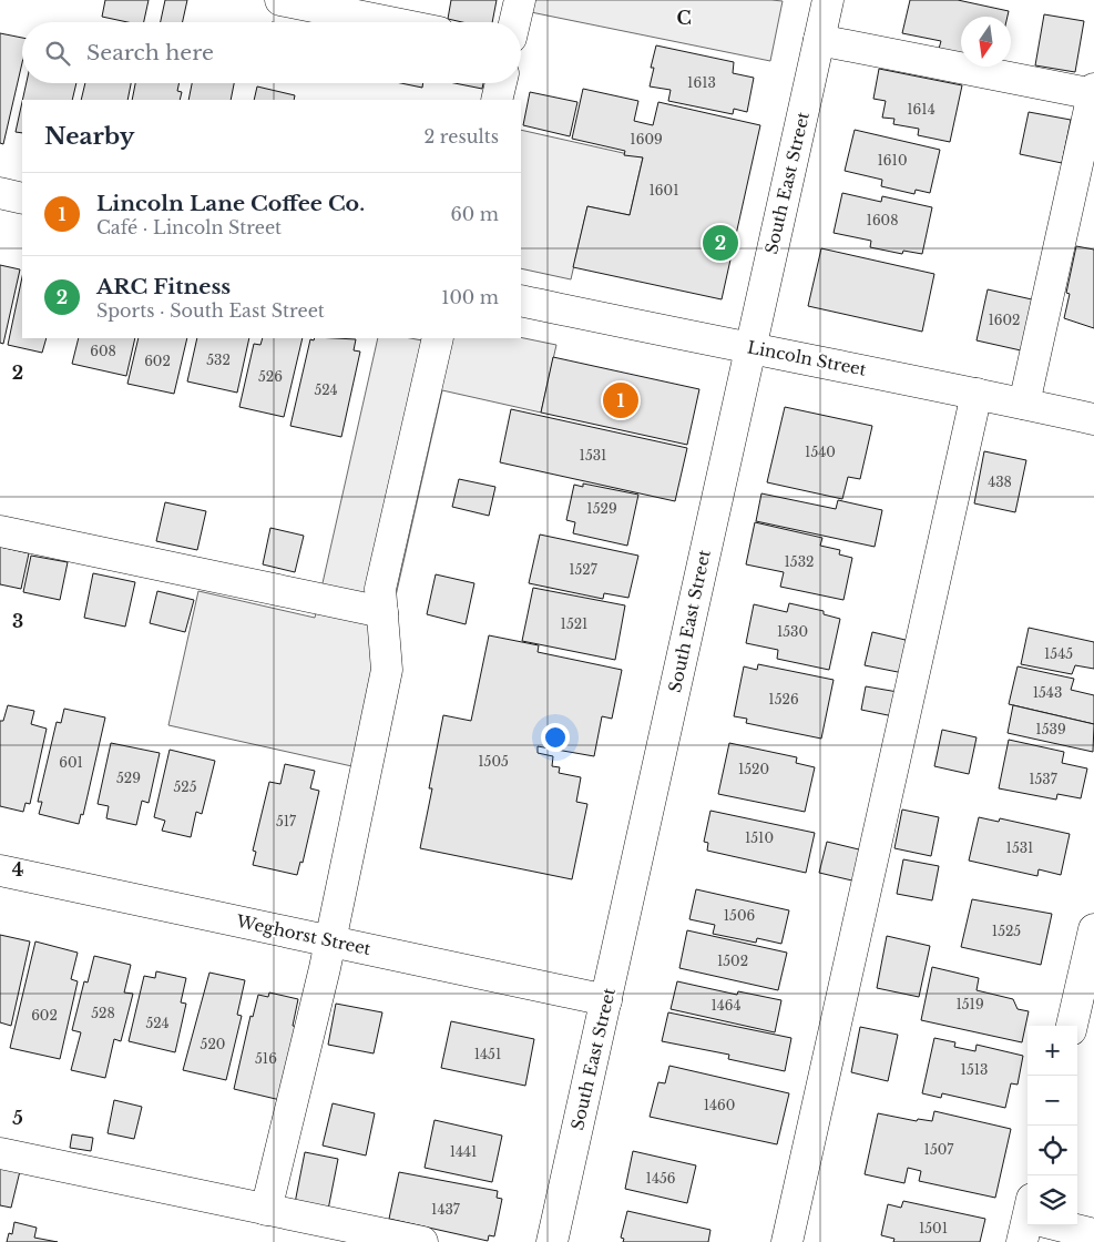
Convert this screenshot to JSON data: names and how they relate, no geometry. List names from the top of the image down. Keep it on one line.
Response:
{"streets":{"street":["South East Street","Lincoln Street","Weghorst Street"]},"crossings":[["South East Street","Lincoln Street"],["South East Street","Weghorst Street"]],"house_numbers":["1613","1614","1609","1610","1601","1608","1602","608","532","602","526","524","1540","1531","438","1529","1532","1527","1521","1530","1545","1543","1526","1539","1505","601","1520","529","1537","525","517","1510","1531","1506","1525","1502","1519","1464","528","602","524","520","1451","516","1513","1460","1507","1441","1456","1437","1501"],"north":"bottom","page":{"search":"Search here","heading":["Nearby","2 results"],"list":[{"mark":"1","name":"Lincoln Lane Coffee Co.","note":"Café · Lincoln Street","value":"60 m"},{"mark":"2","name":"ARC Fitness","note":"Sports · South East Street","value":"100 m"}],"pins":["2","1"],"map_buttons":["+","−"]},"grid":{"columns":["C"],"rows":["2","3","4","5"]}}
